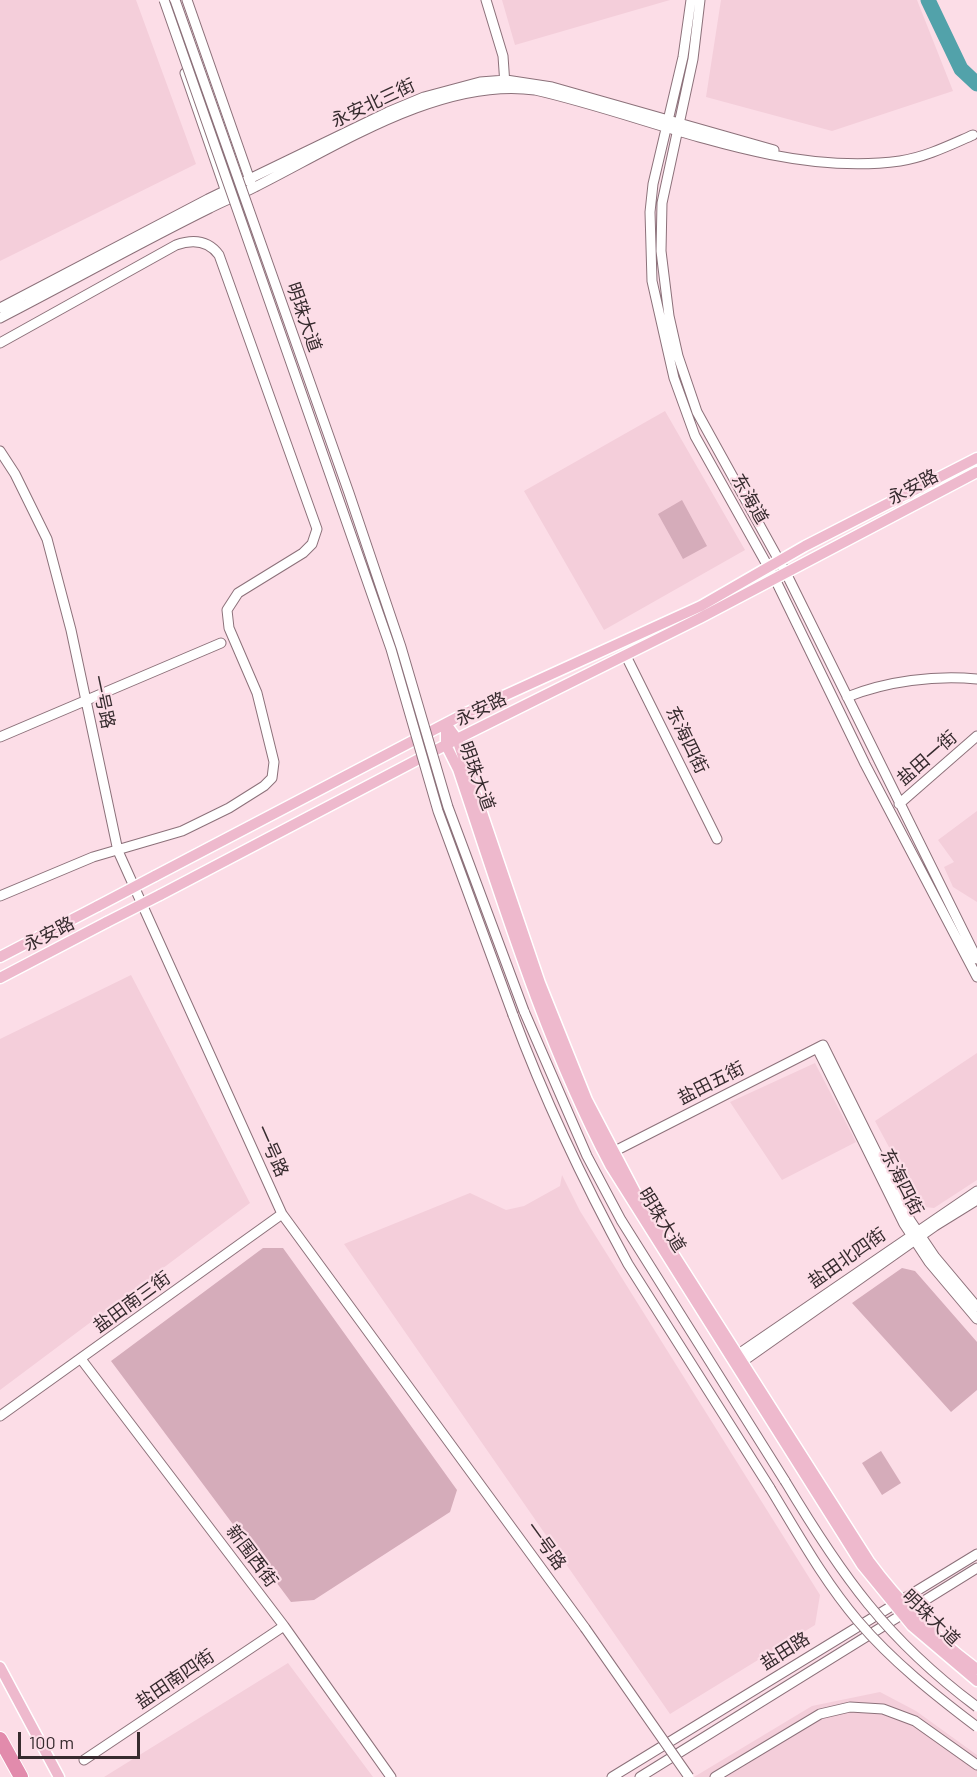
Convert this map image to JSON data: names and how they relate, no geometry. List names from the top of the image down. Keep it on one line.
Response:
{"streets":{"main road":["明珠大道","永安路"],"street":["永安北三街","东海道","一号路","东海四街","盐田一街","盐田五街","盐田北四街","盐田南三街","新围西街","盐田路","盐田南四街"]},"crossings":[["永安北三街","明珠大道"],["永安北三街","东海道"],["明珠大道","永安路"],["明珠大道","盐田五街"],["明珠大道","盐田北四街"],["明珠大道","盐田路"],["永安路","东海道"],["永安路","东海四街"],["东海道","盐田一街"],["一号路","盐田南三街"],["东海四街","盐田五街"],["东海四街","盐田北四街"],["盐田南三街","新围西街"],["新围西街","盐田南四街"]],"scale_bar":"100 m"}
